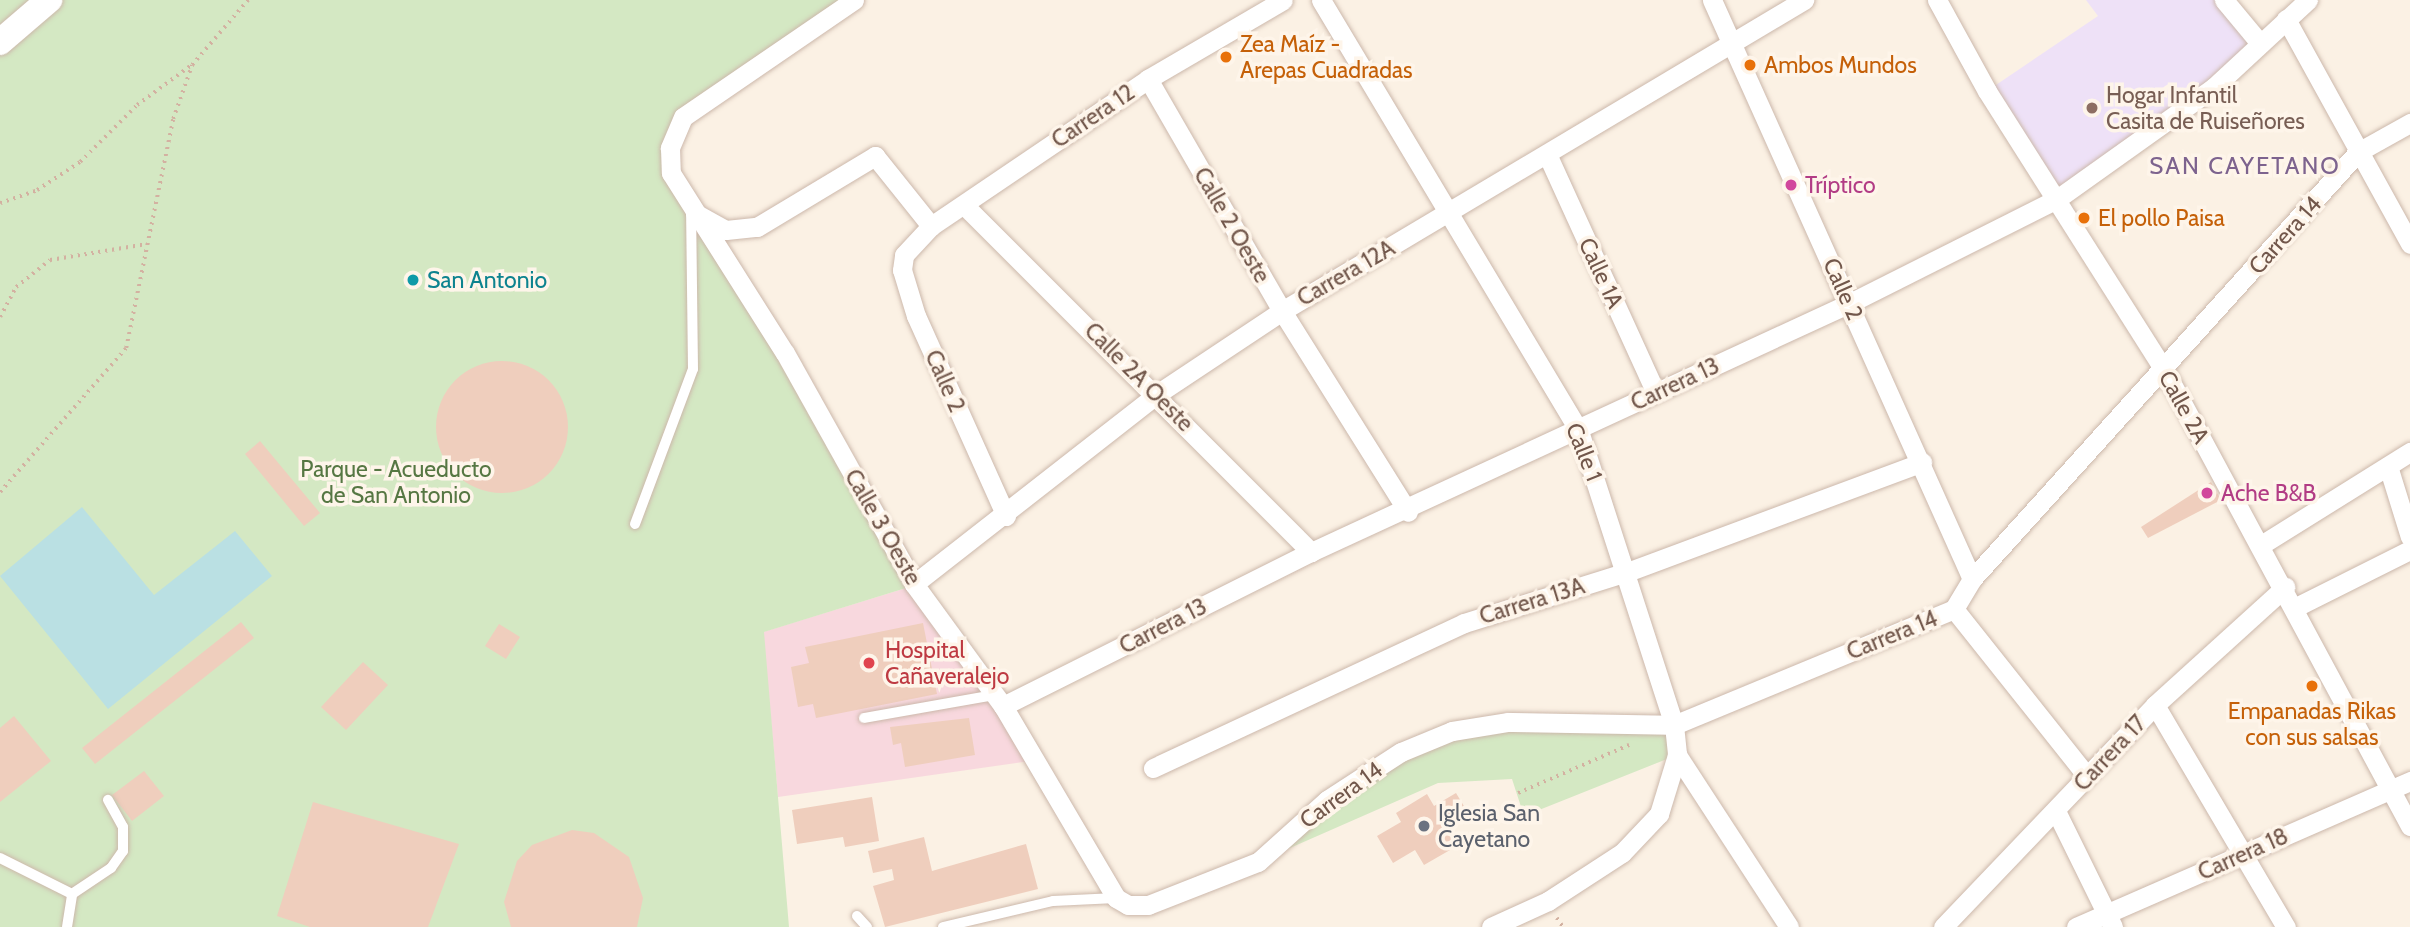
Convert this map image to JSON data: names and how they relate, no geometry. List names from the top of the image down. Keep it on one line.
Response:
{"streets":{"street":["Carrera 12","Calle 2 Oeste","Carrera 14","Carrera 12A","Calle 1A","Calle 2","Calle 2A Oeste","Carrera 13","Calle 2A","Calle 1","Calle 3 Oeste","Carrera 13A","Carrera 17","Carrera 18"]},"crossings":[["Carrera 12","Calle 2 Oeste"],["Carrera 12","Calle 2"],["Carrera 12","Calle 2A Oeste"],["Calle 2 Oeste","Carrera 12A"],["Calle 2 Oeste","Carrera 13"],["Carrera 14","Calle 2"],["Carrera 14","Calle 2A"],["Carrera 14","Calle 1"],["Carrera 14","Calle 3 Oeste"],["Carrera 12A","Calle 1A"],["Carrera 12A","Calle 2"],["Carrera 12A","Calle 2A Oeste"],["Carrera 12A","Calle 1"],["Carrera 12A","Calle 3 Oeste"],["Calle 1A","Carrera 13"],["Calle 2","Carrera 13"],["Calle 2","Carrera 13A"],["Calle 2A Oeste","Carrera 13"],["Carrera 13","Calle 2A"],["Carrera 13","Calle 1"],["Carrera 13","Calle 3 Oeste"],["Calle 2A","Carrera 17"],["Calle 2A","Carrera 18"],["Calle 1","Carrera 13A"]],"districts":["SAN CAYETANO"],"parks":["Parque - Acueducto de San Antonio"],"places":["Zea Maíz - Arepas Cuadradas","Ambos Mundos","Hogar Infantil Casita de Ruiseñores","Tríptico","El pollo Paisa","San Antonio","Ache B&B","Hospital Cañaveralejo","Empanadas Rikas con sus salsas","Iglesia San Cayetano"]}
